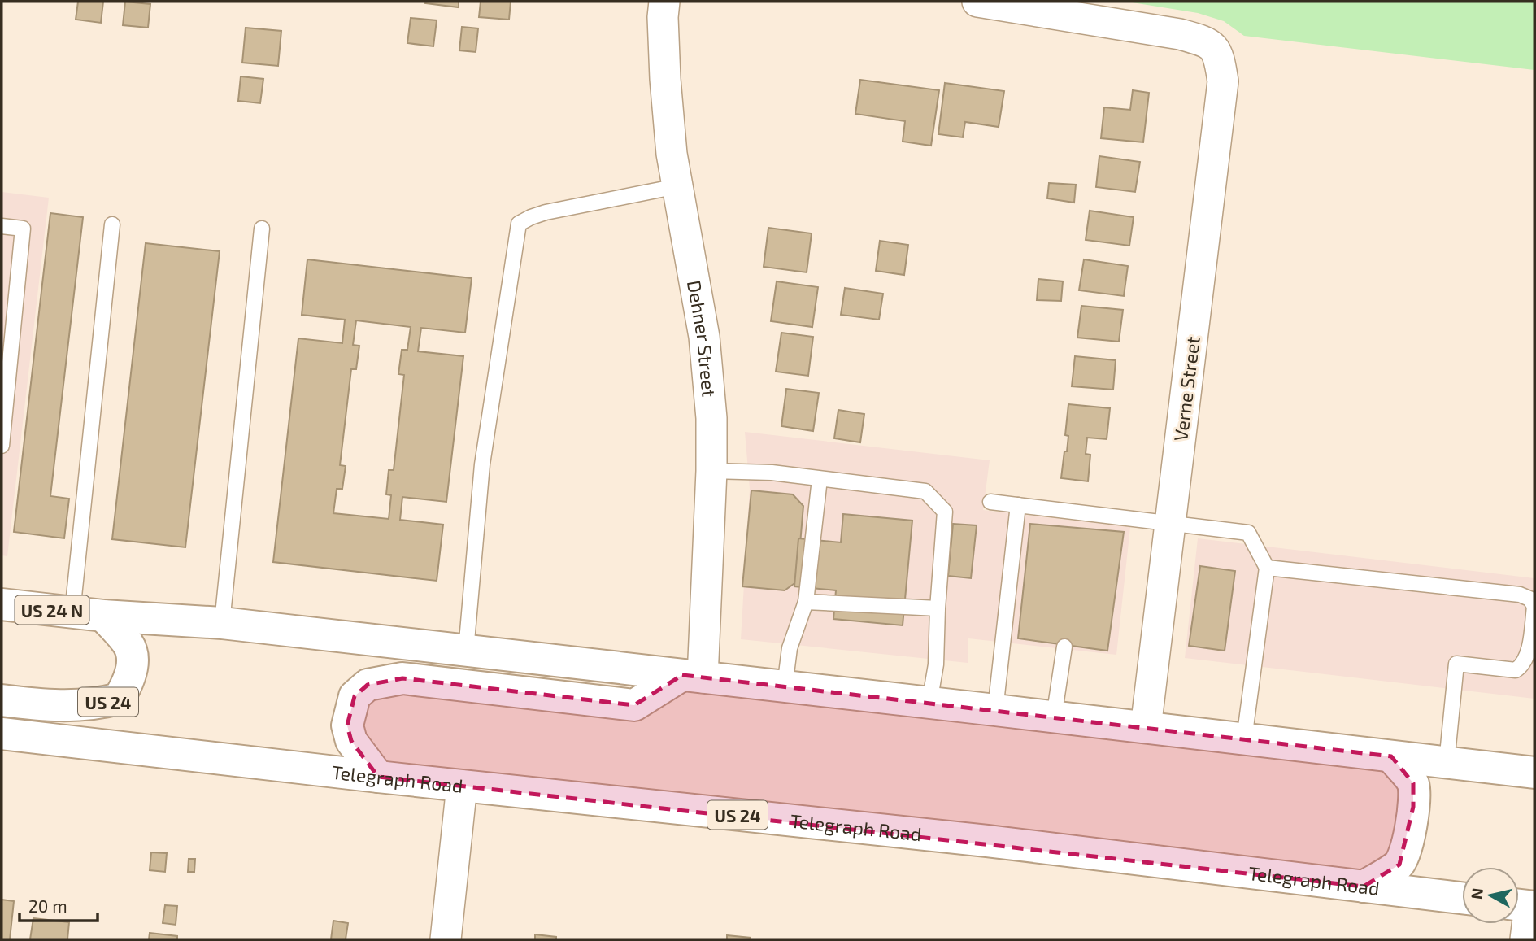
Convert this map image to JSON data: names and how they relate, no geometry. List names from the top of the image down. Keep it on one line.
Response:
{"streets":{"main road":["US 24 N","US 24","Telegraph Road"],"street":["Dehner Street","Verne Street"]},"crossings":[["US 24 N","US 24"]],"scale_bar":"20 m","north":"left"}
